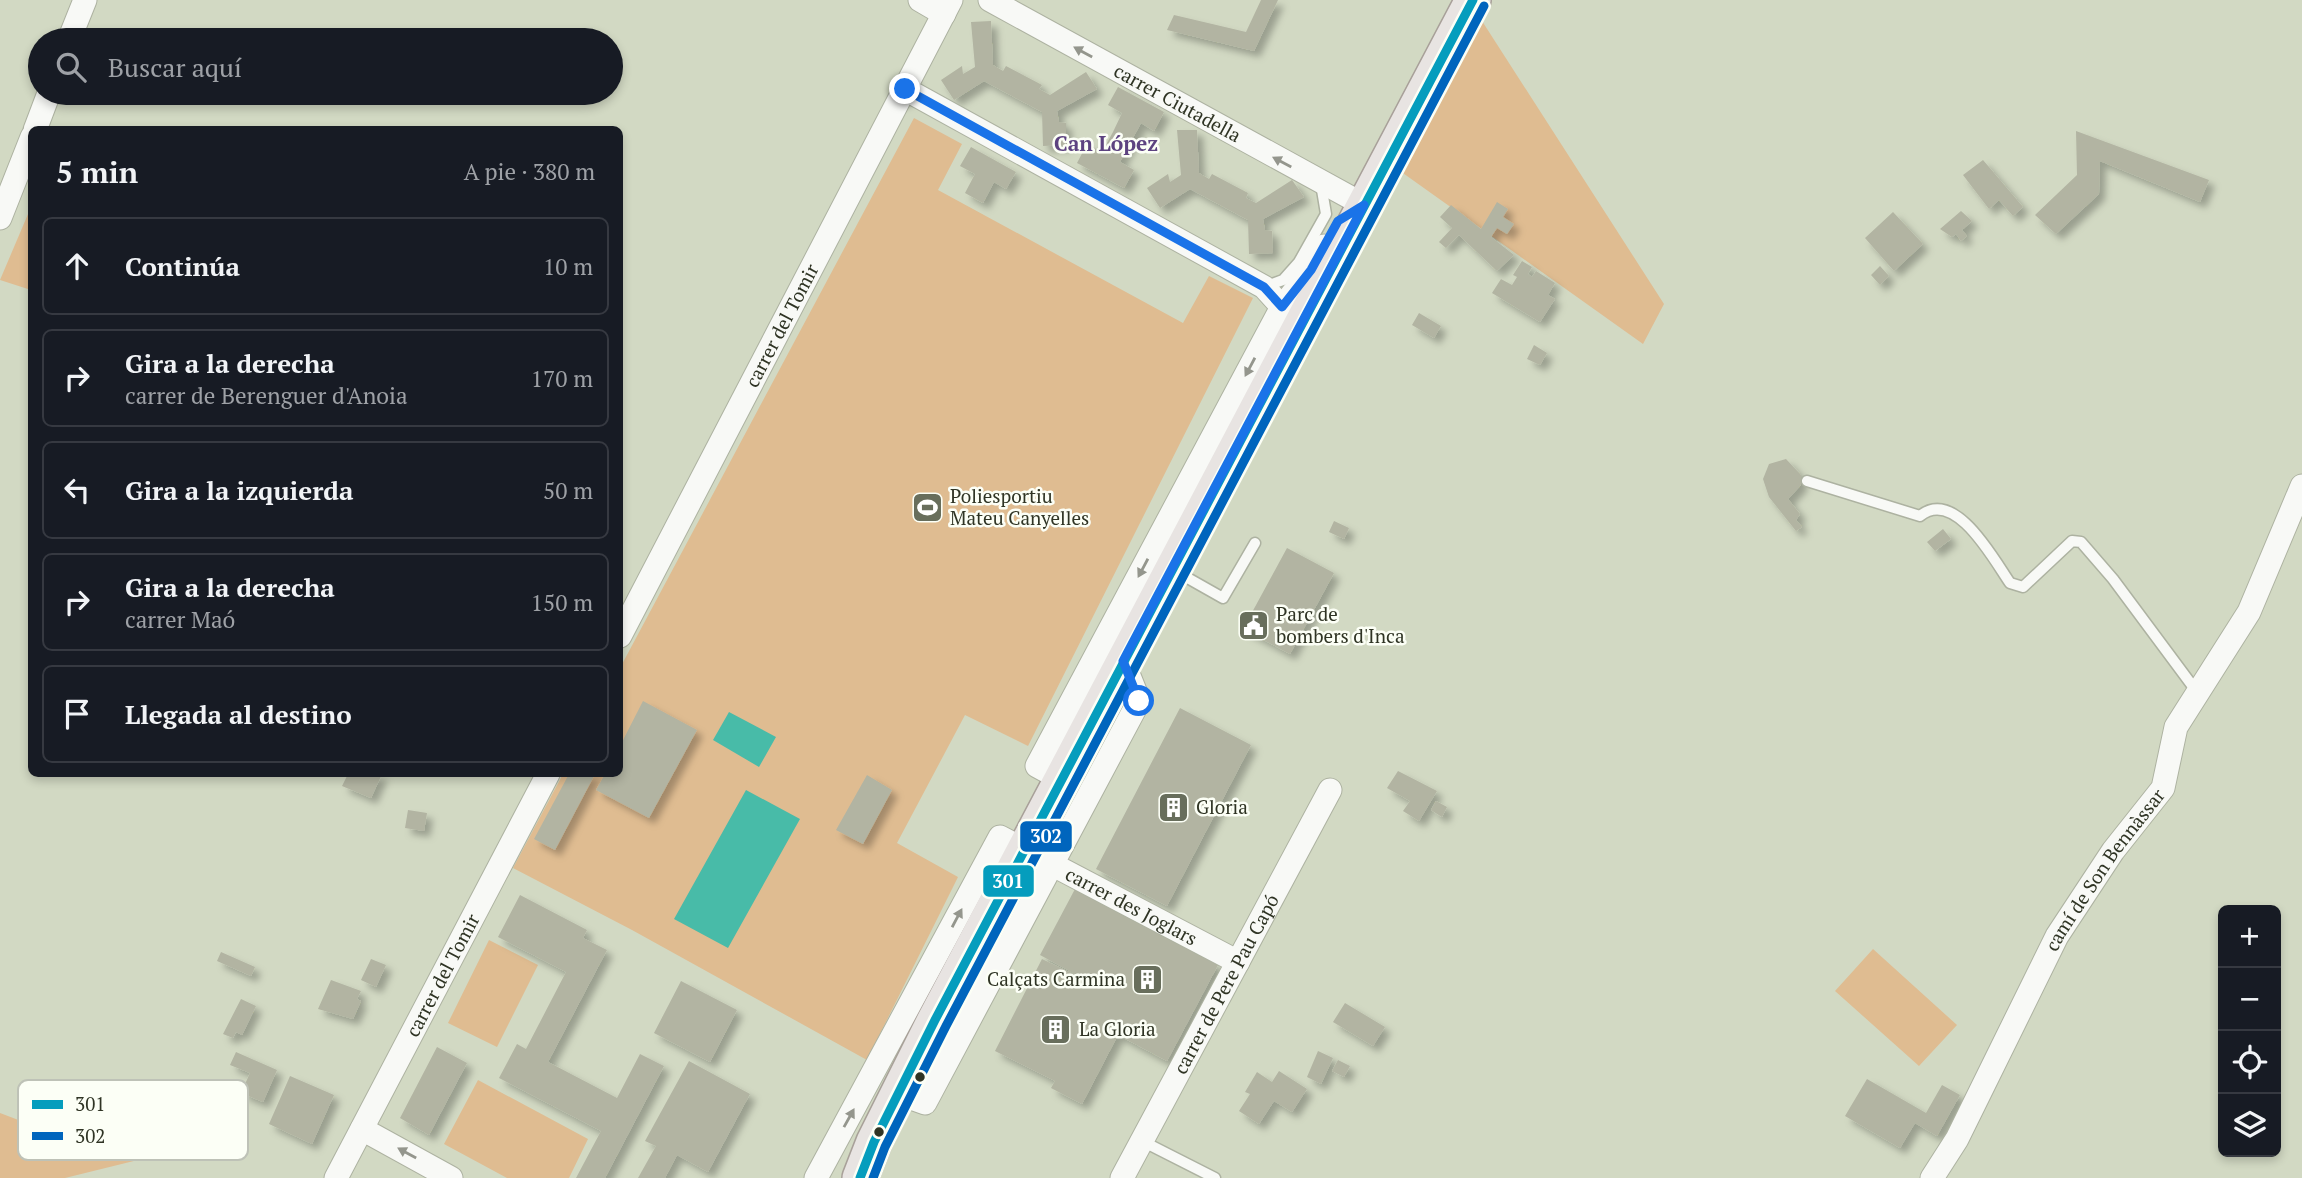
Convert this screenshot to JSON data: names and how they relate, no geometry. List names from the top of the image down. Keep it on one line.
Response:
{"streets":{"street":["carrer Ciutadella","carrer del Tomir","camí de Son Bennàssar","carrer des Joglars","carrer de Pere Pau Capó"]},"crossings":[["carrer des Joglars","carrer de Pere Pau Capó"]],"districts":["Can López"],"places":{"sports":["Poliesportiu Mateu Canyelles"],"public building":["Parc de bombers d'Inca"],"building":["Gloria","Calçats Carmina","La Gloria"]},"lines":["transit line 301","transit line 302"],"legend":["301","302"],"page":{"search":"Buscar aquí","heading":["5 min","A pie · 380 m"],"list":[["Continúa","10 m"],["Gira a la derecha","carrer de Berenguer d'Anoia","170 m"],["Gira a la izquierda","50 m"],["Gira a la derecha","carrer Maó","150 m"],"Llegada al destino"],"map_buttons":["+","−"]}}
